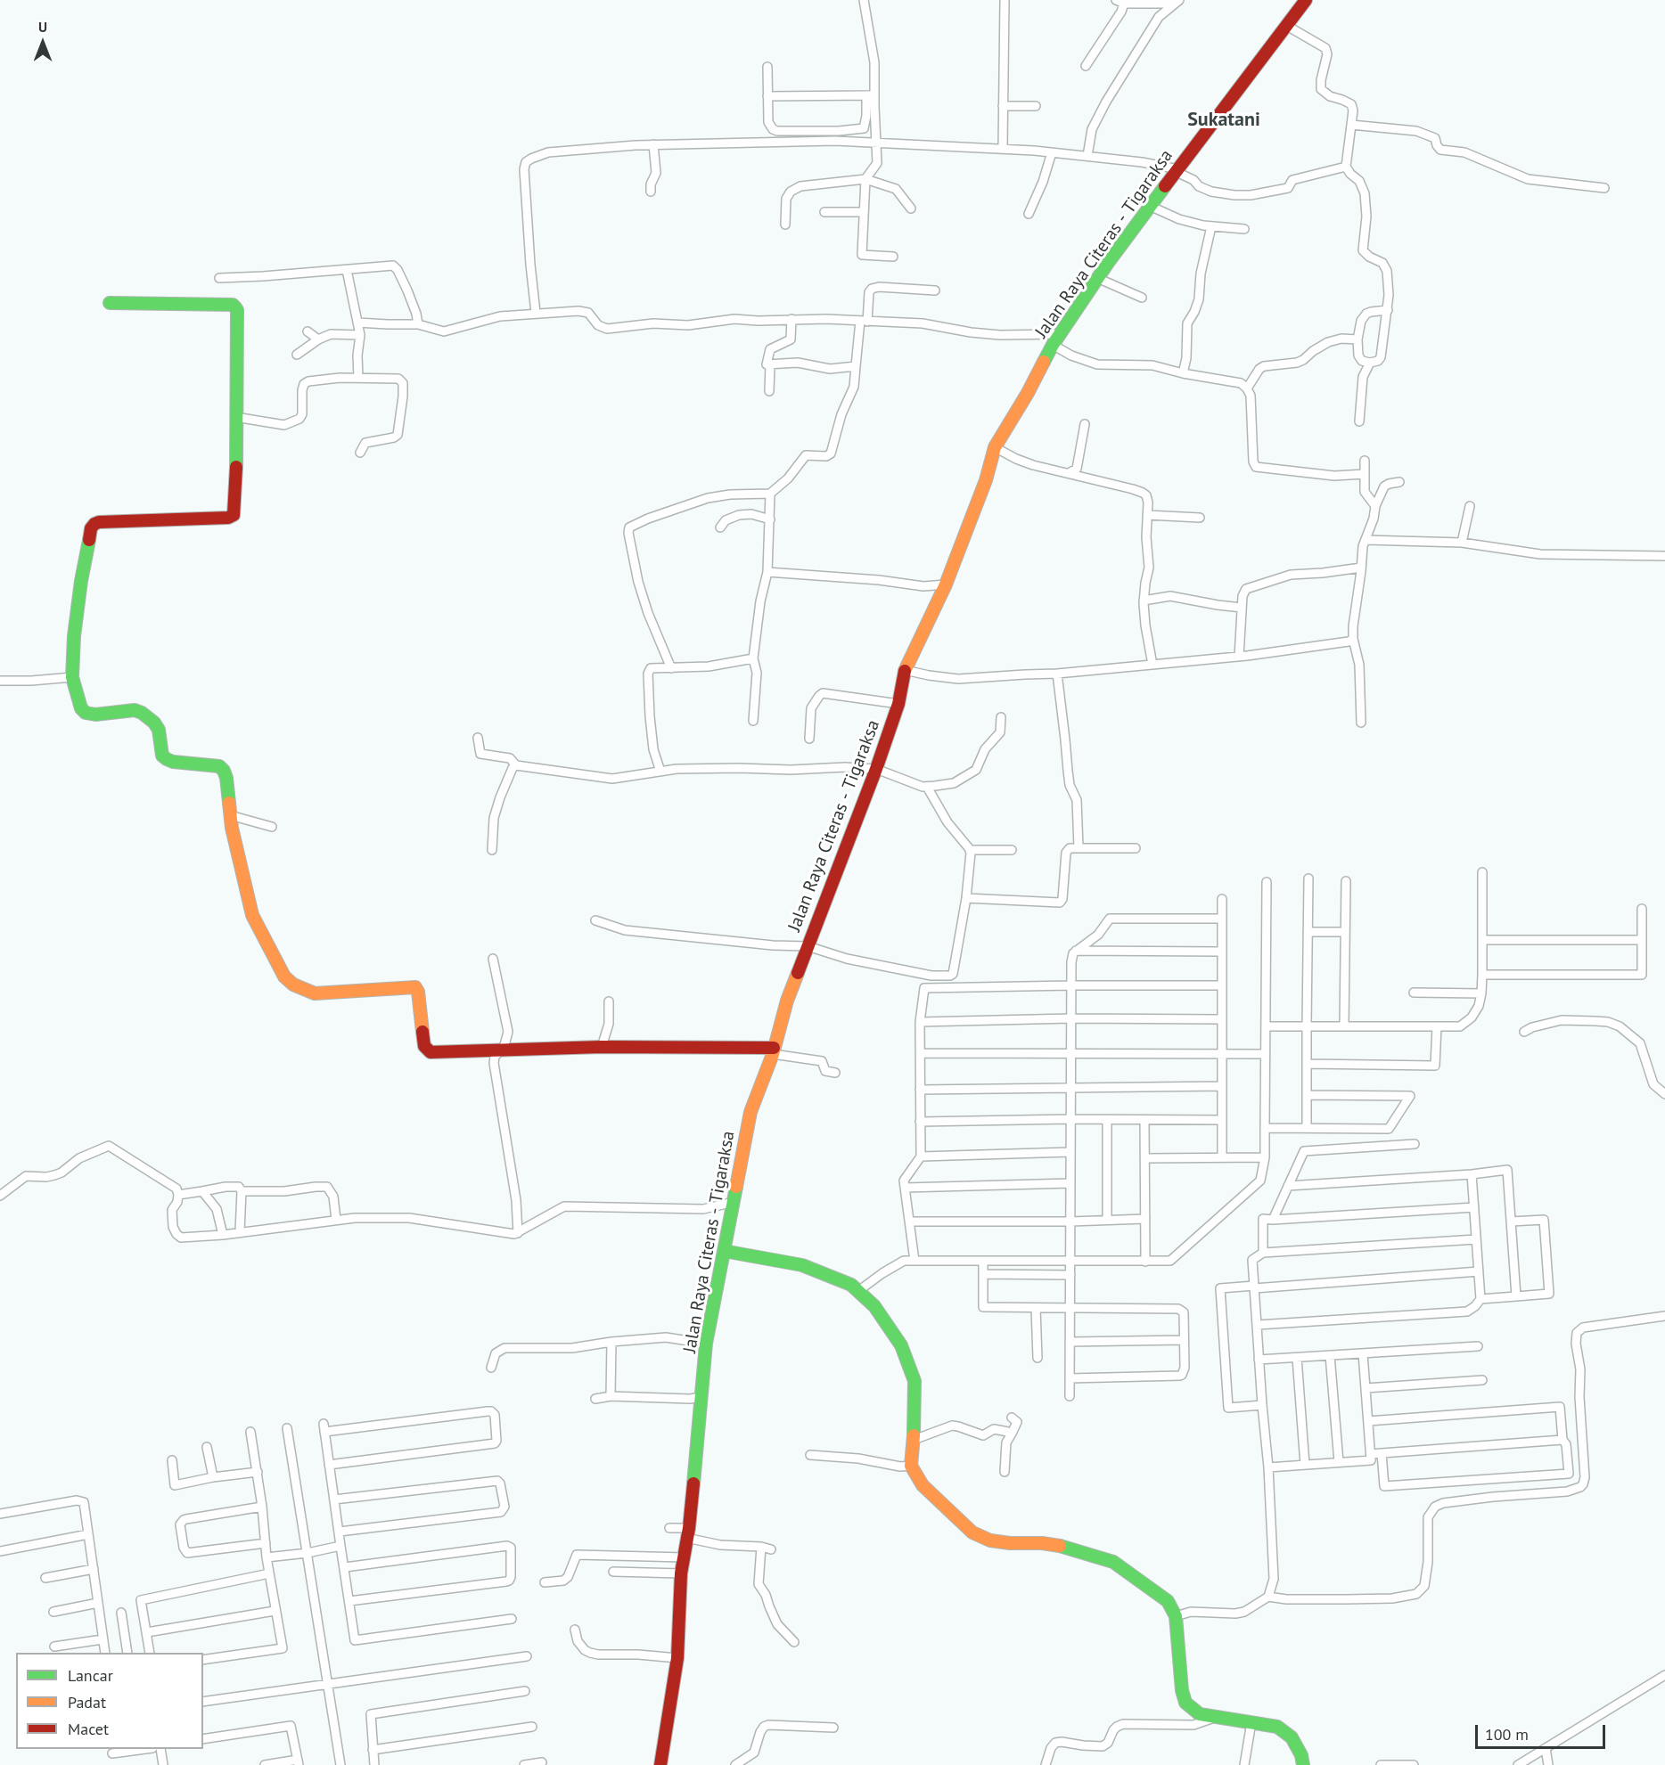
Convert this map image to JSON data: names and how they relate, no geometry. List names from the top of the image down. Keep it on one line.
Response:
{"streets":{"street":["Jalan Raya Citeras - Tigaraksa"]},"districts":["Sukatani"],"legend":["Lancar","Padat","Macet"],"scale_bar":"100 m","north":"top"}
